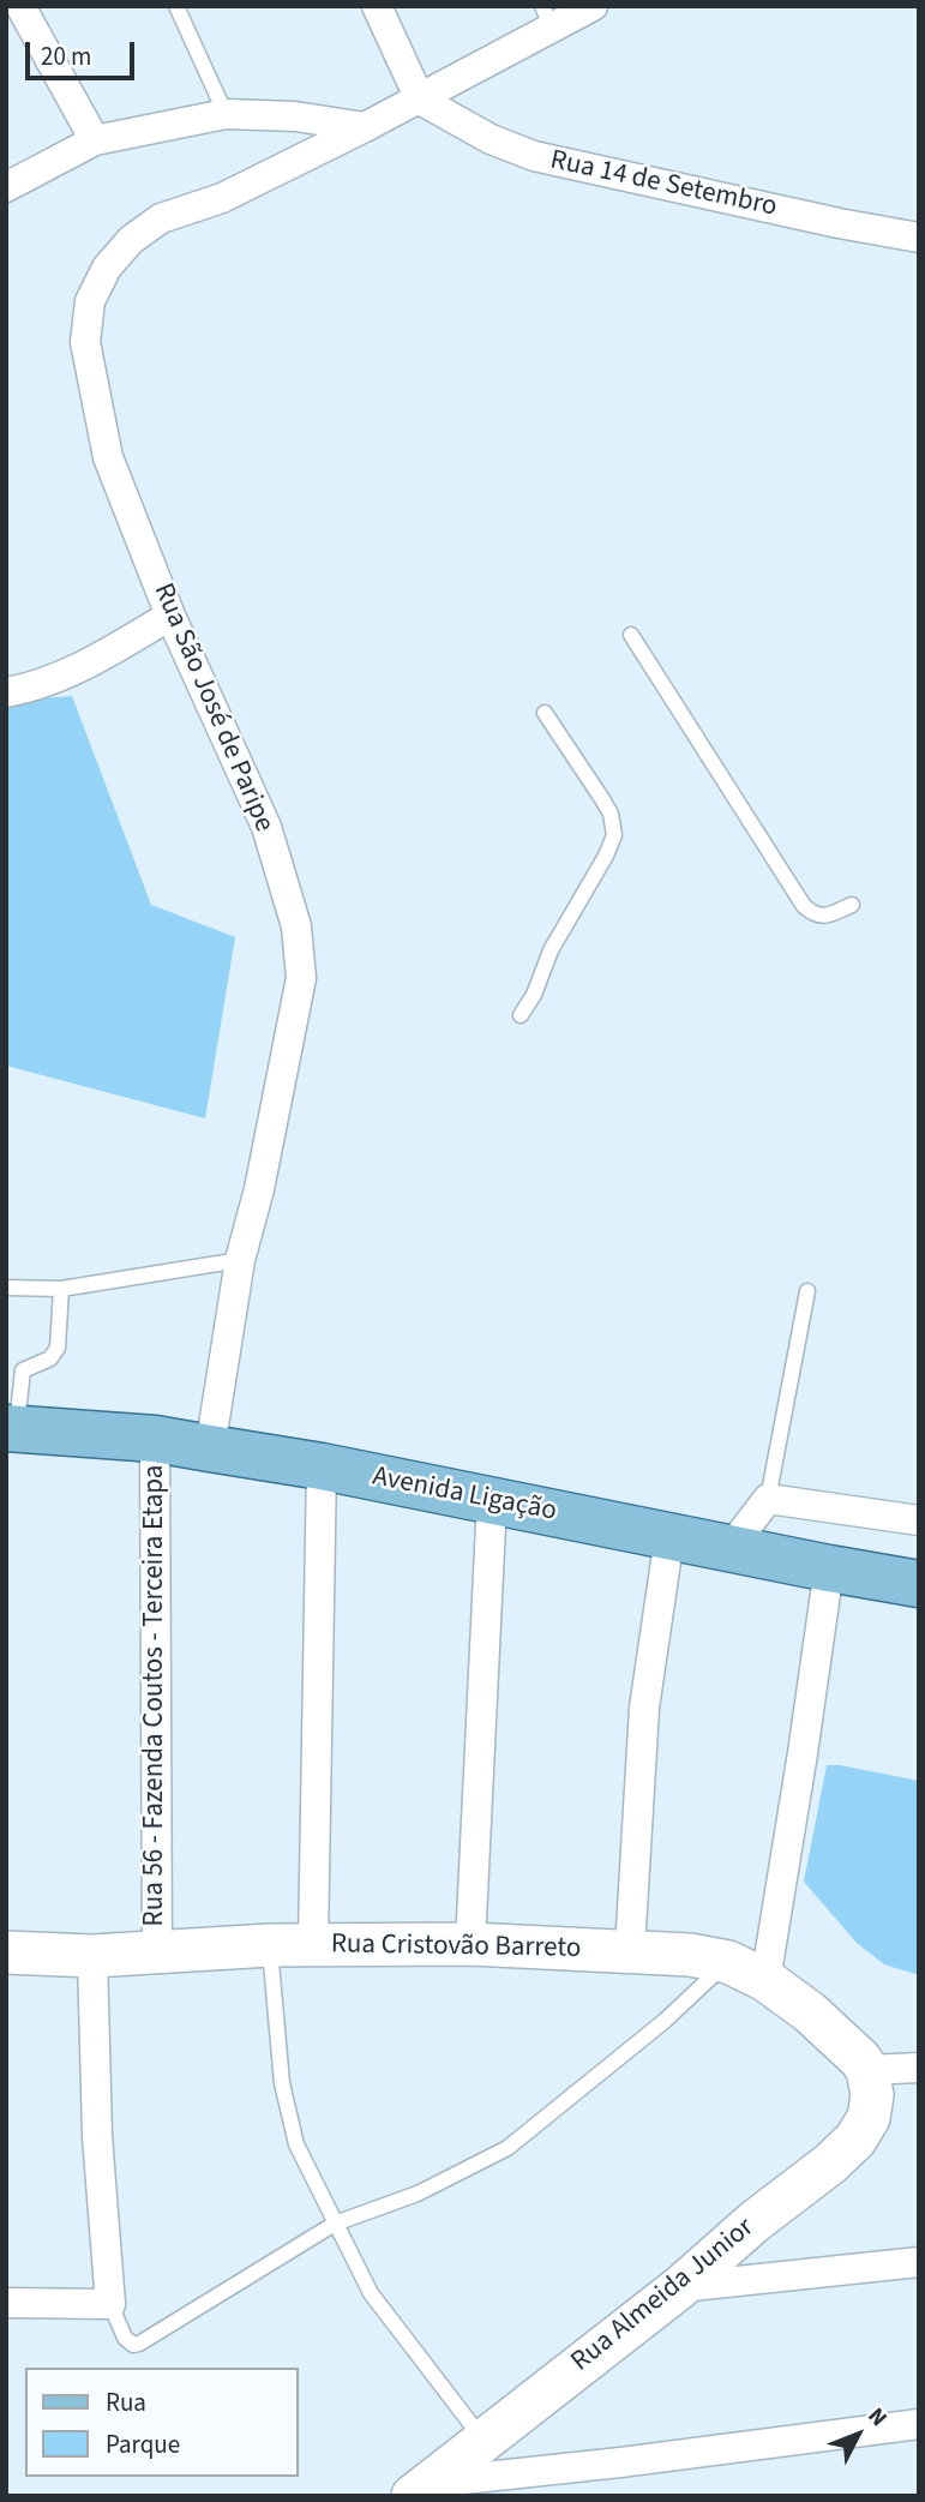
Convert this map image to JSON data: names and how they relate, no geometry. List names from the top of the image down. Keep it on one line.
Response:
{"streets":{"main road":["Avenida Ligação","Rua Cristovão Barreto","Rua Almeida Junior"],"street":["Rua 14 de Setembro","Rua São José de Paripe","Rua 56 - Fazenda Coutos - Terceira Etapa"]},"crossings":[["Rua 14 de Setembro","Rua São José de Paripe"],["Rua São José de Paripe","Avenida Ligação"],["Avenida Ligação","Rua 56 - Fazenda Coutos - Terceira Etapa"],["Rua 56 - Fazenda Coutos - Terceira Etapa","Rua Cristovão Barreto"],["Rua Cristovão Barreto","Rua Almeida Junior"]],"legend":["Rua","Parque"],"scale_bar":"20 m","north":"top right"}
